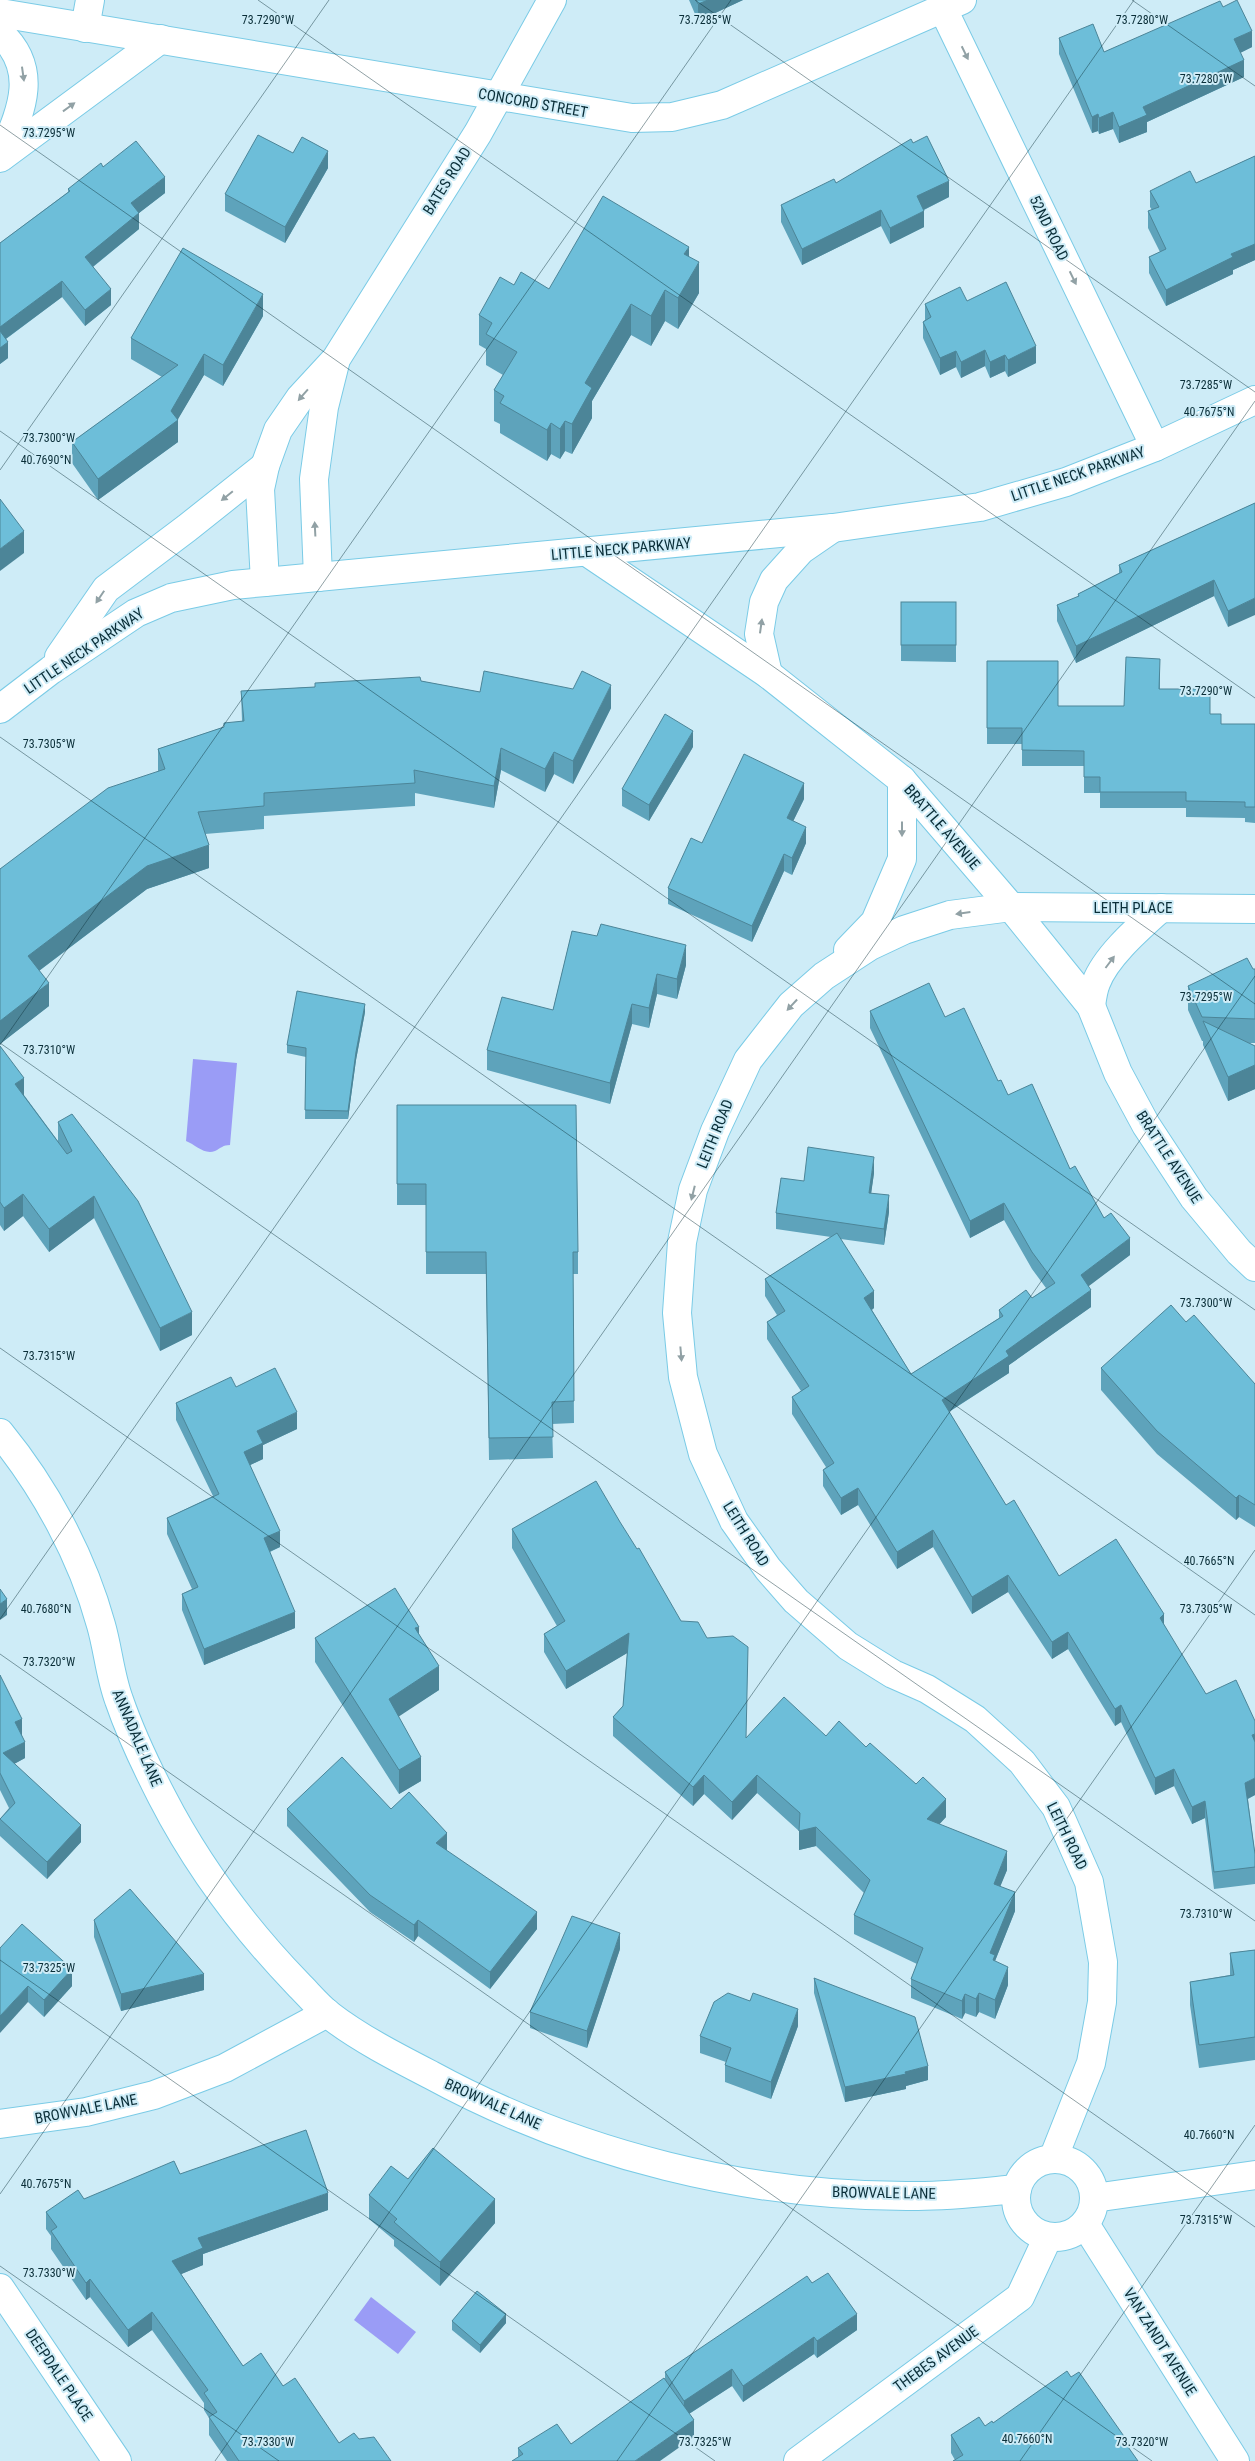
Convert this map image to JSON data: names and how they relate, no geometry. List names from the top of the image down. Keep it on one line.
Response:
{"streets":{"street":["CONCORD STREET","BATES ROAD","52ND ROAD","LITTLE NECK PARKWAY","BRATTLE AVENUE","LEITH PLACE","LEITH ROAD","ANNADALE LANE","BROWVALE LANE","VAN ZANDT AVENUE","THEBES AVENUE","DEEPDALE PLACE"]},"crossings":[["CONCORD STREET","BATES ROAD"],["CONCORD STREET","52ND ROAD"],["BATES ROAD","LITTLE NECK PARKWAY"],["52ND ROAD","LITTLE NECK PARKWAY"],["LITTLE NECK PARKWAY","BRATTLE AVENUE"],["BRATTLE AVENUE","LEITH PLACE"],["BRATTLE AVENUE","LEITH ROAD"],["LEITH PLACE","LEITH ROAD"],["LEITH ROAD","BROWVALE LANE"],["LEITH ROAD","VAN ZANDT AVENUE"],["LEITH ROAD","THEBES AVENUE"],["ANNADALE LANE","BROWVALE LANE"],["BROWVALE LANE","VAN ZANDT AVENUE"],["BROWVALE LANE","THEBES AVENUE"],["VAN ZANDT AVENUE","THEBES AVENUE"]],"one_way":["52ND ROAD"],"coordinates":["73.7290°W","73.7285°W","73.7280°W","73.7295°W","40.7675°N","73.7300°W","40.7690°N","73.7305°W","73.7310°W","73.7315°W","40.7665°N","40.7680°N","73.7320°W","73.7325°W","40.7660°N","73.7330°W"]}
